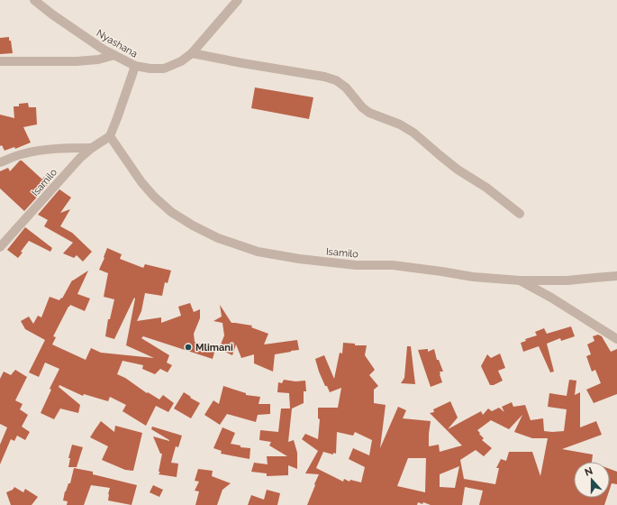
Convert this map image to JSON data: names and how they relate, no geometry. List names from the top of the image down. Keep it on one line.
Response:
{"streets":{"street":["Nyashana","Isamilo"]},"places":["Mlimani"],"north":"top"}
